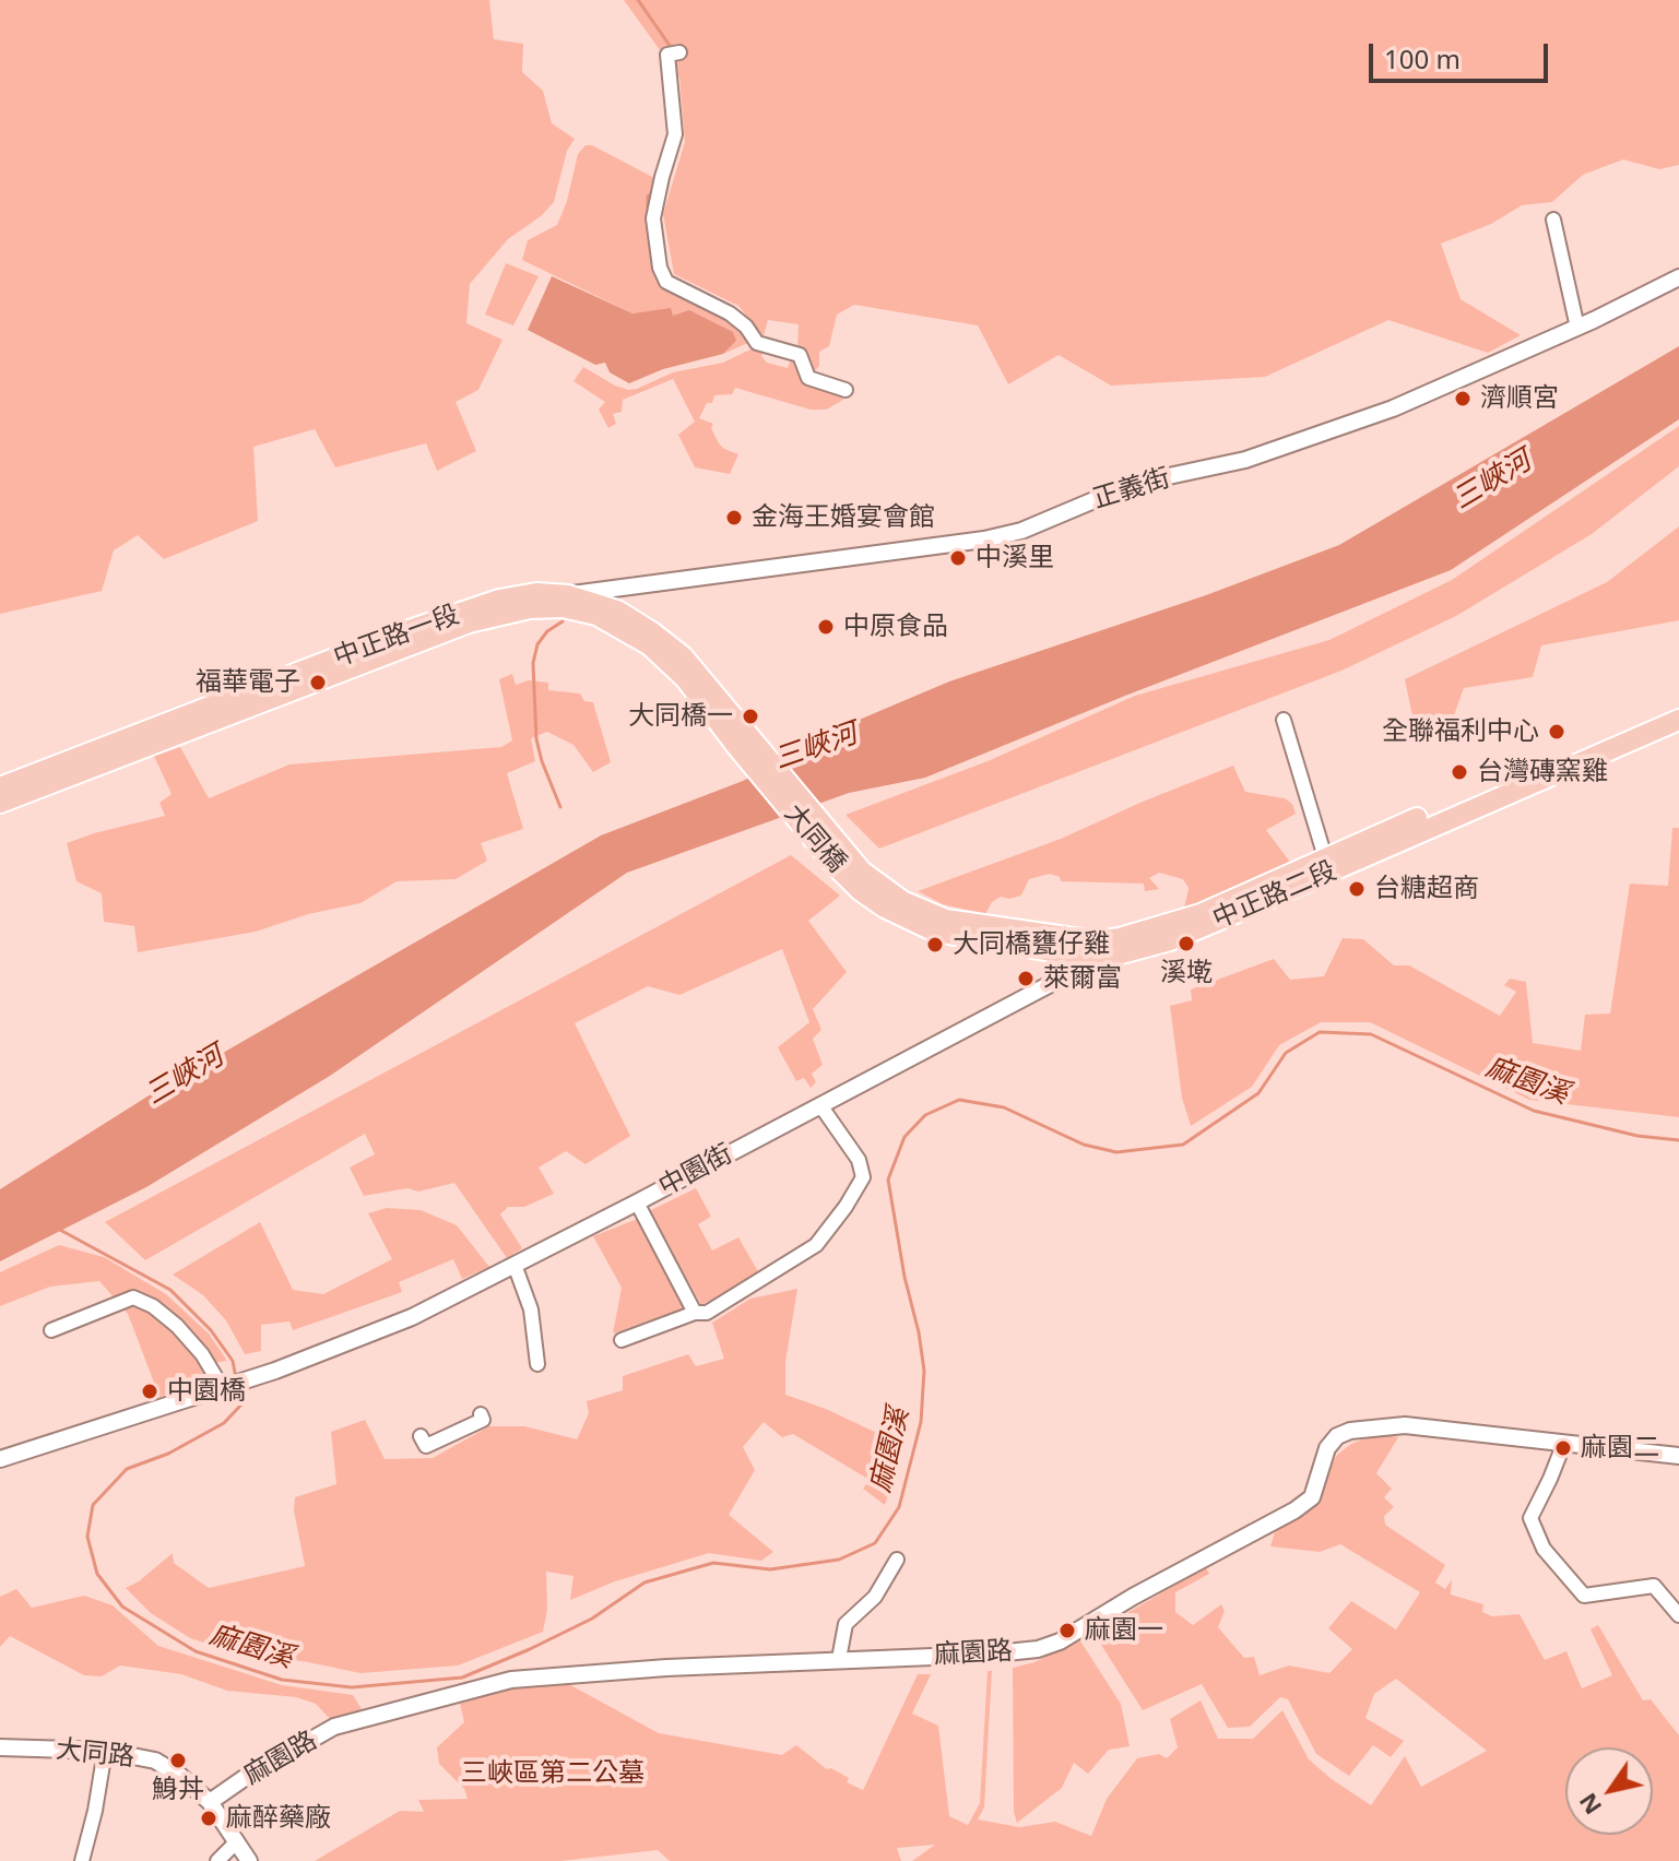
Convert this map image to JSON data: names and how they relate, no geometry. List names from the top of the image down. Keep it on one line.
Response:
{"streets":{"main road":["中正路一段","大同橋","中正路二段"],"street":["正義街","中園街","麻園路","大同路"]},"crossings":[["正義街","中正路一段"],["中正路一段","大同橋"],["大同橋","中正路二段"],["中正路二段","中園街"],["麻園路","大同路"]],"water":["三峽河","麻園溪"],"parks":["三峽區第二公墓"],"places":["濟順宮","金海王婚宴會館","中溪里","中原食品","福華電子","大同橋一","全聯福利中心","台灣磚窯雞","台糖超商","溪墘","大同橋甕仔雞","萊爾富","中園橋","麻園二","麻園一","鯓丼","麻醉藥廠"],"scale_bar":"100 m","north":"bottom left"}
